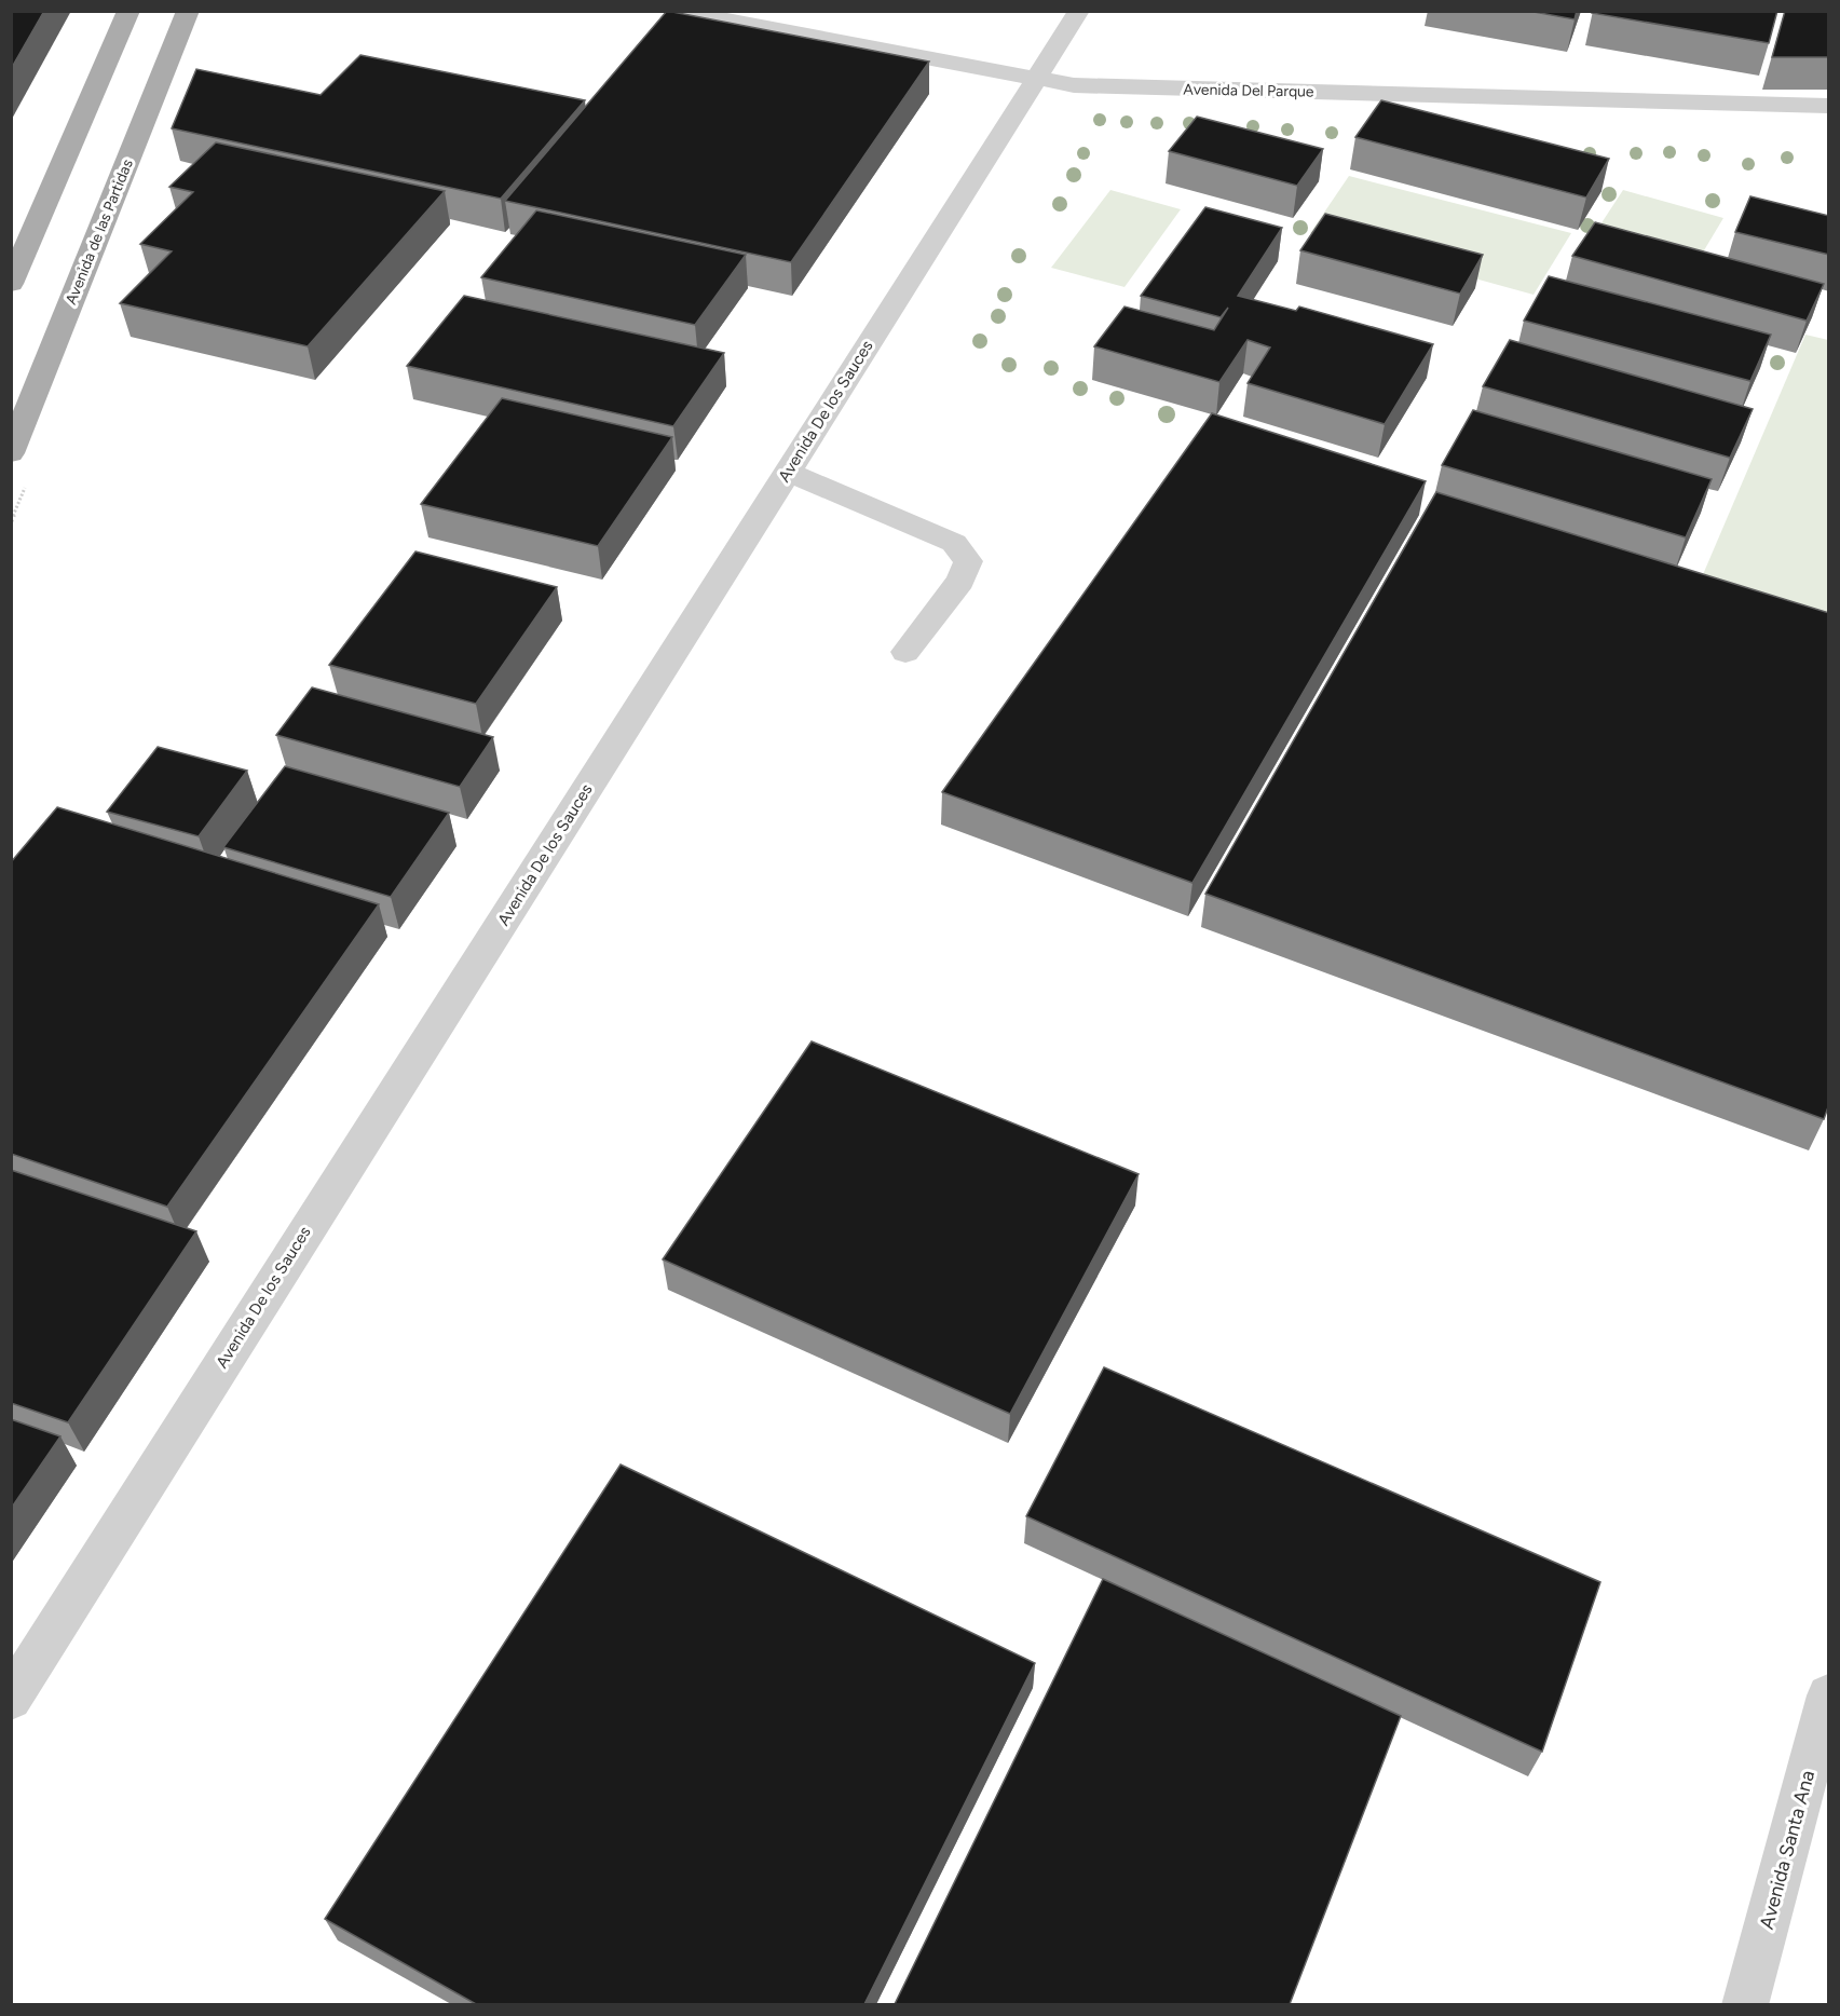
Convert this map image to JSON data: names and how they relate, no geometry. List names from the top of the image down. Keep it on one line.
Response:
{"streets":{"main road":["Avenida de las Partidas"],"street":["Avenida Del Parque","Avenida De los Sauces","Avenida Santa Ana"]},"crossings":[["Avenida Del Parque","Avenida De los Sauces"]]}
